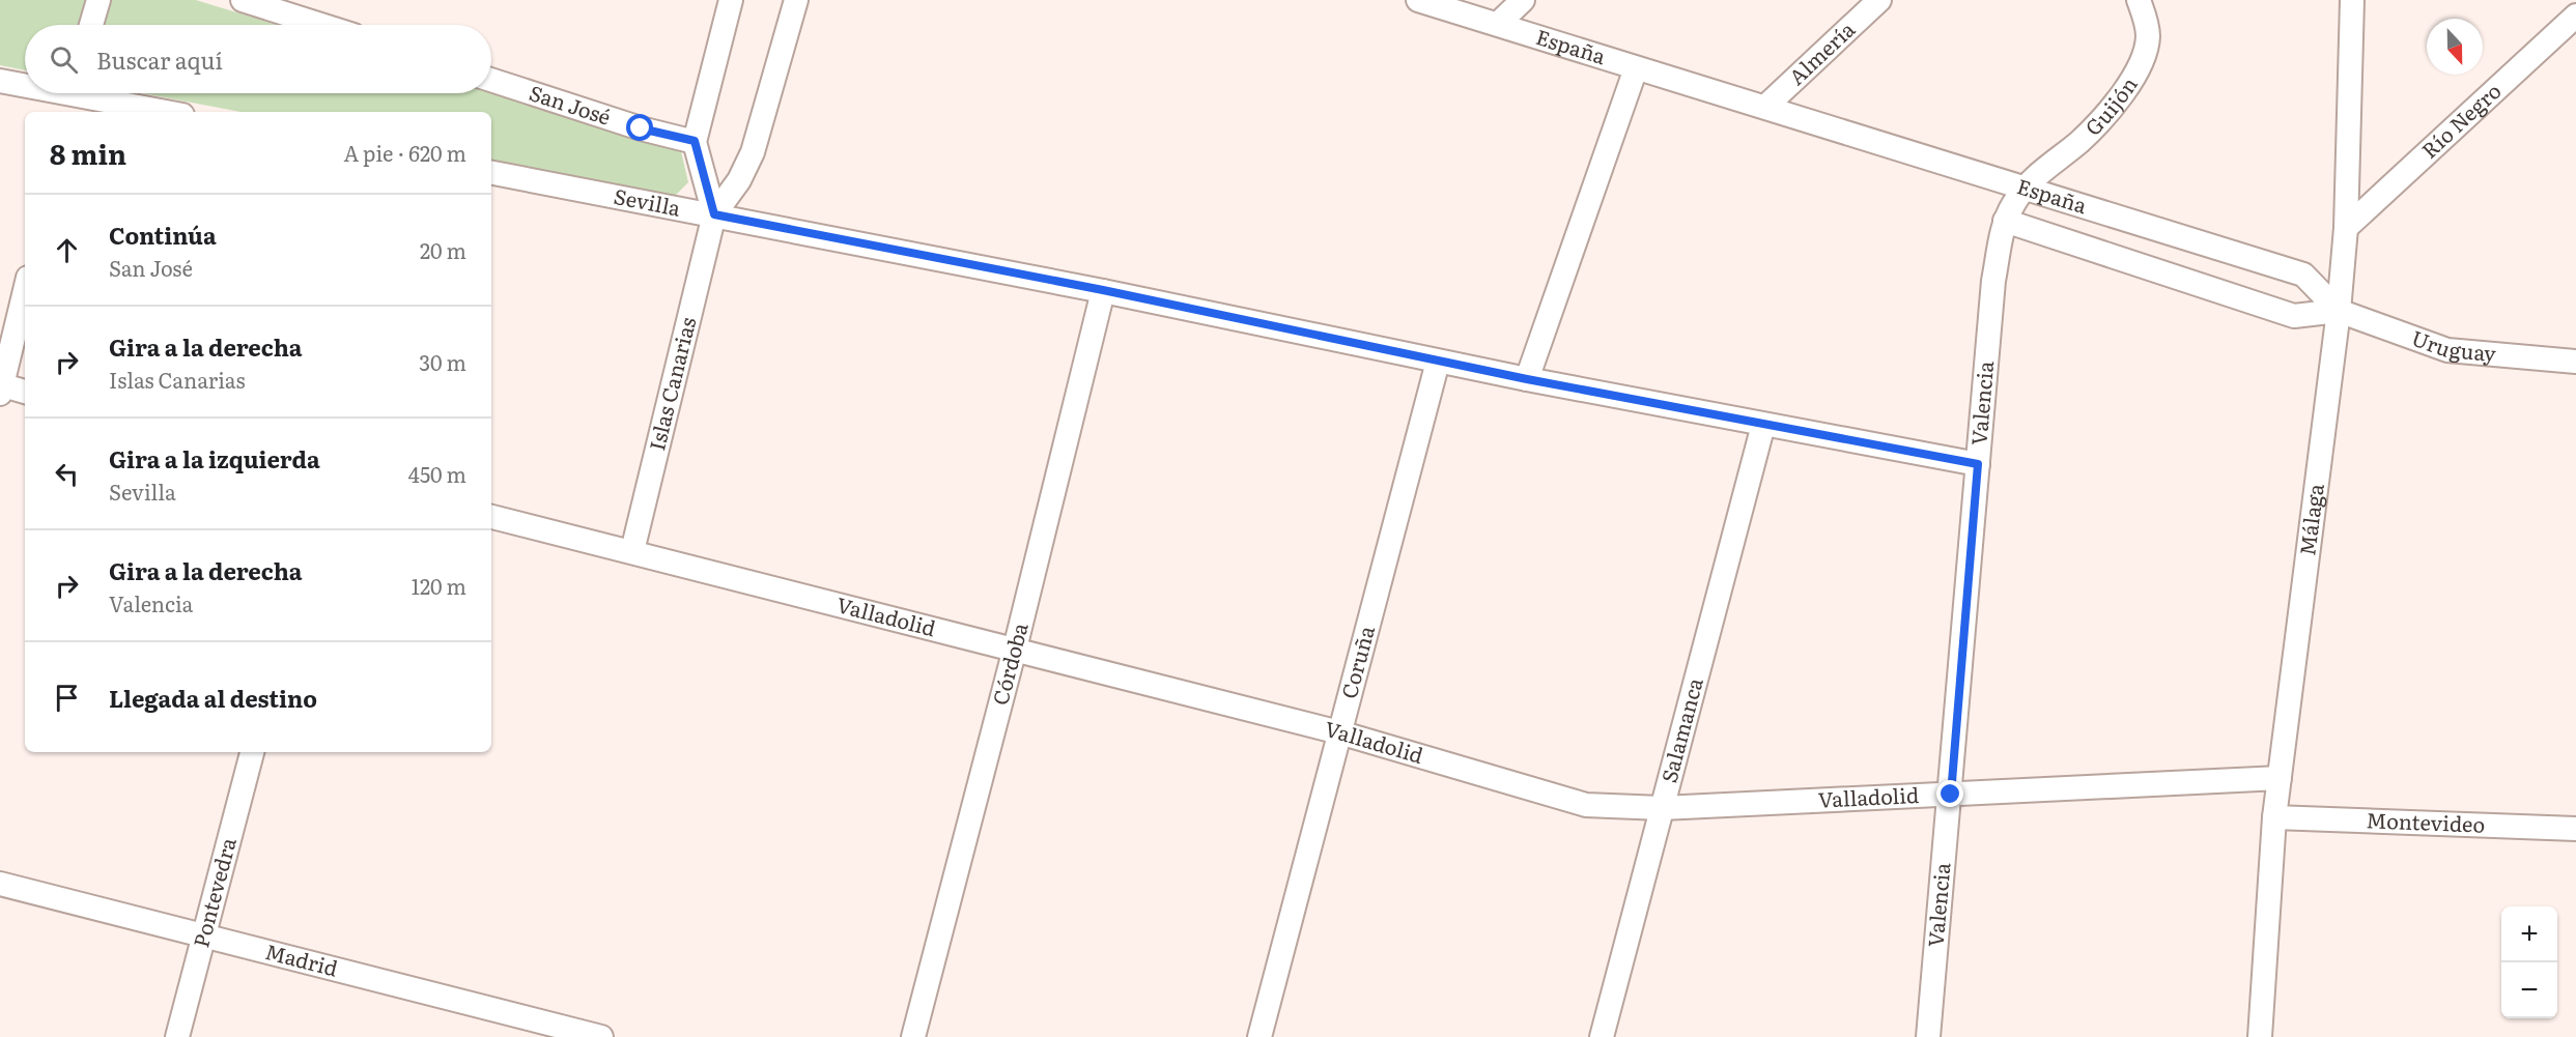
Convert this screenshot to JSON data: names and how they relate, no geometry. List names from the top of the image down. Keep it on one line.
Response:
{"streets":{"street":["España","Almería","Guijón","San José","Río Negro","Sevilla","Uruguay","Islas Canarias","Valencia","Málaga","Valladolid","Coruña","Córdoba","Salamanca","Montevideo","Pontevedra","Madrid"]},"crossings":[["España","Almería"],["España","Guijón"],["España","Uruguay"],["España","Valencia"],["España","Málaga"],["Guijón","Valencia"],["San José","Islas Canarias"],["Río Negro","Málaga"],["Sevilla","Islas Canarias"],["Sevilla","Valencia"],["Sevilla","Coruña"],["Sevilla","Córdoba"],["Sevilla","Salamanca"],["Uruguay","Málaga"],["Islas Canarias","Valladolid"],["Valencia","Valladolid"],["Málaga","Valladolid"],["Málaga","Montevideo"],["Valladolid","Coruña"],["Valladolid","Córdoba"],["Valladolid","Salamanca"],["Pontevedra","Madrid"]],"north":"bottom","page":{"search":"Buscar aquí","heading":["8 min","A pie · 620 m"],"list":[["Continúa","San José","20 m"],["Gira a la derecha","Islas Canarias","30 m"],["Gira a la izquierda","Sevilla","450 m"],["Gira a la derecha","Valencia","120 m"],"Llegada al destino"],"map_buttons":["+","−"]}}
